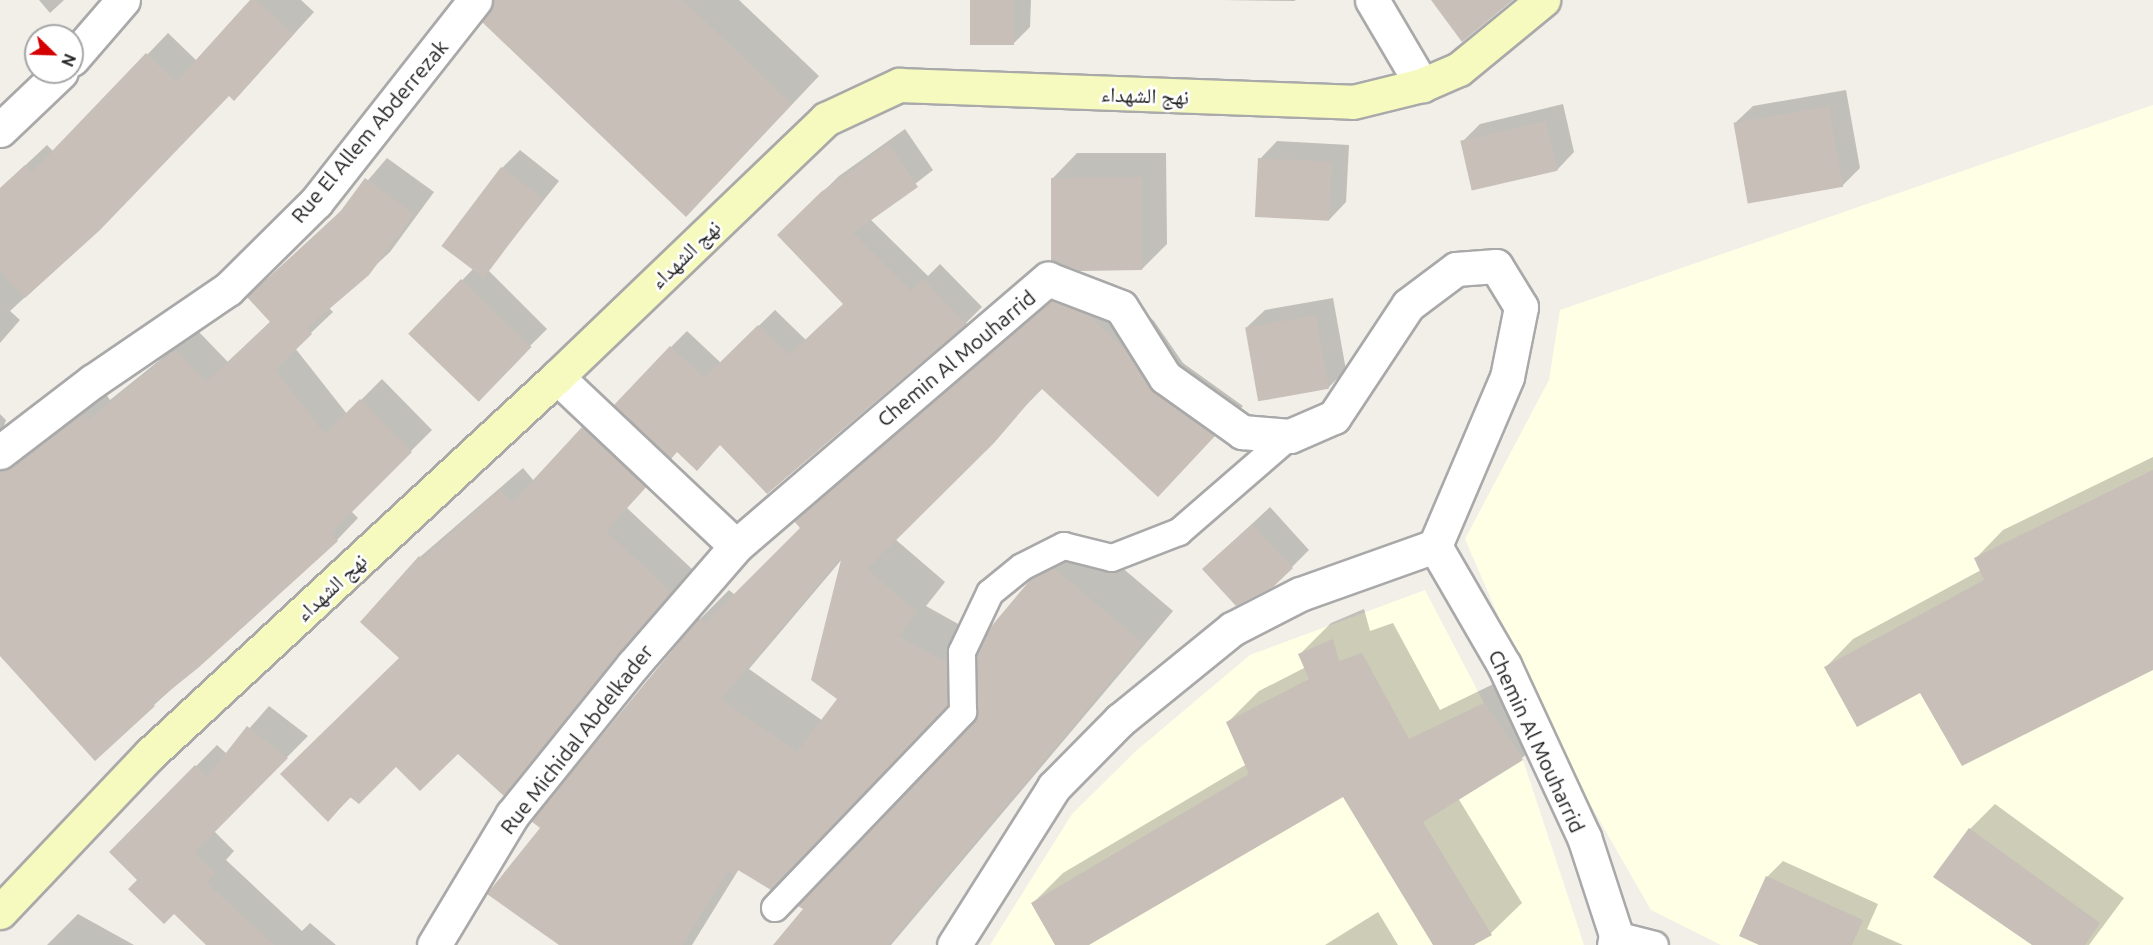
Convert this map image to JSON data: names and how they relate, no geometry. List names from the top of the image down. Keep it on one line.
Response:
{"streets":{"main road":["نهج الشهداء"],"street":["Rue El Allem Abderrezak","Chemin Al Mouharrid","Rue Michidal Abdelkader"]},"crossings":[["Chemin Al Mouharrid","Rue Michidal Abdelkader"]],"north":"bottom right"}
